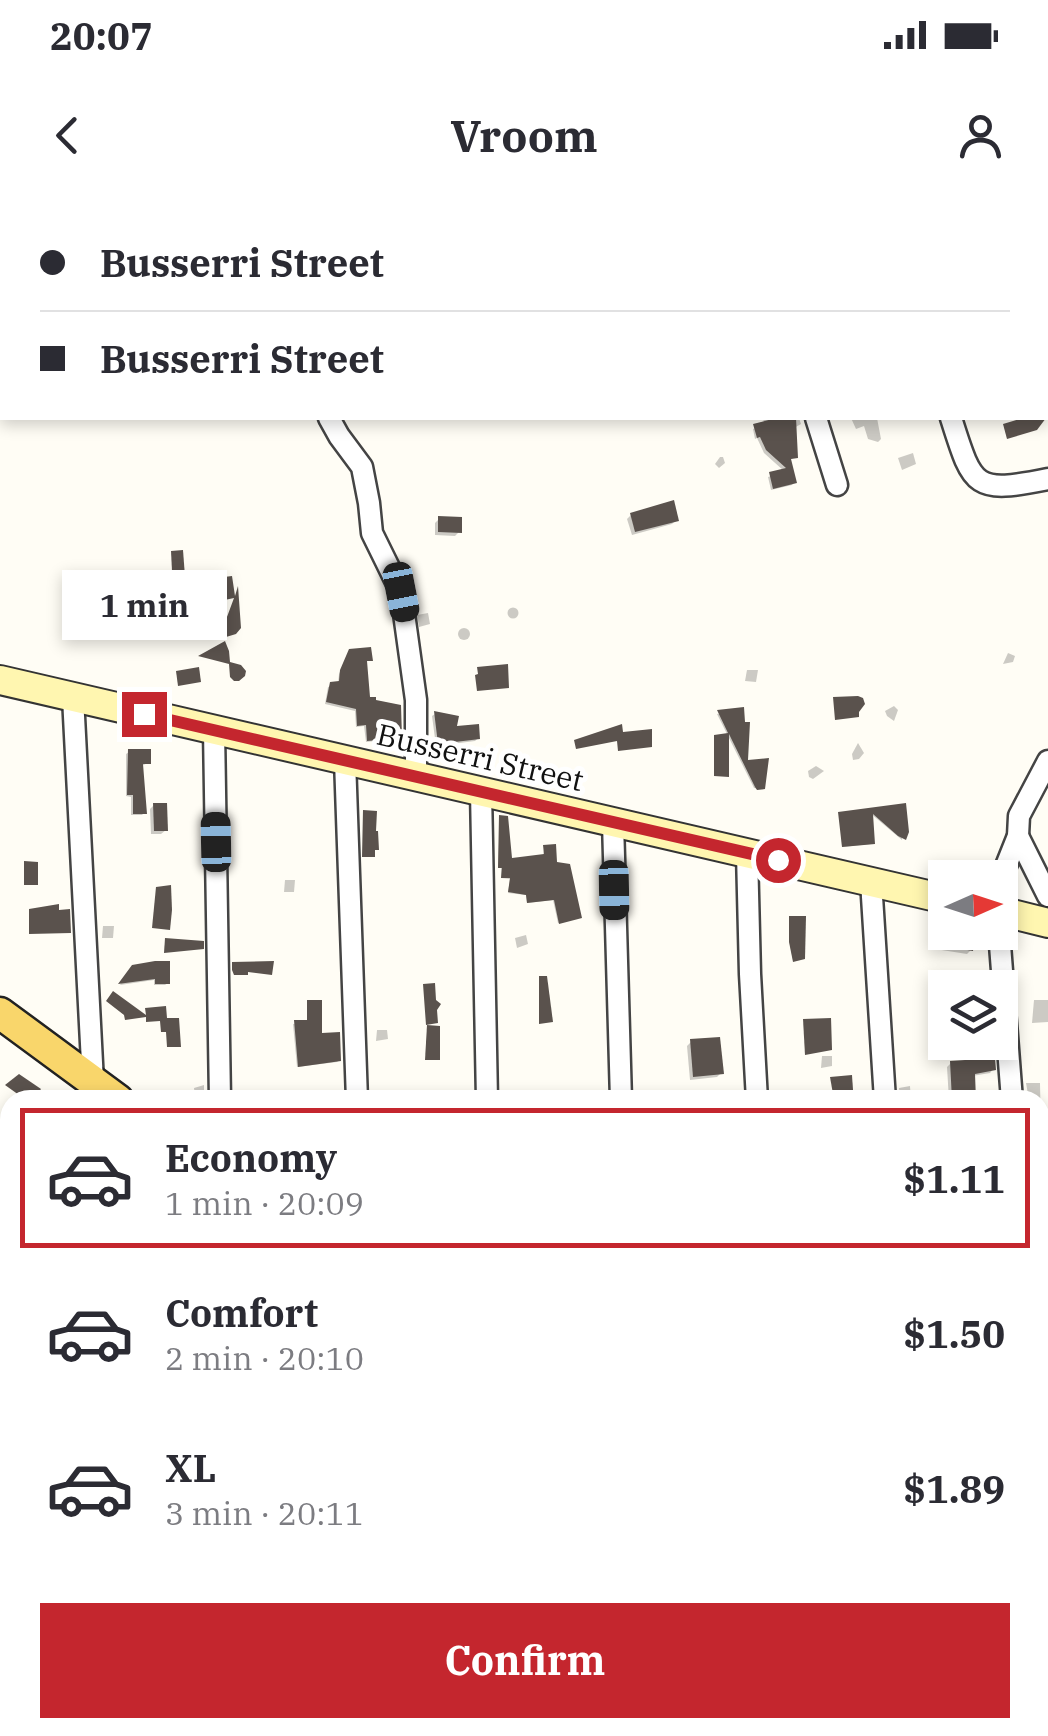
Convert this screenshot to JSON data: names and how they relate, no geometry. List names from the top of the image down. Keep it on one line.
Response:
{"streets":{"main road":["Busserri Street"]},"north":"right","page":{"status":"20:07","header":"Vroom","banner":["Busserri Street","Busserri Street"],"bubble":"1 min","list":[{"name":"Economy","note":"1 min · 20:09","value":"$1.11"},{"name":"Comfort","note":"2 min · 20:10","value":"$1.50"},{"name":"XL","note":"3 min · 20:11","value":"$1.89"}],"buttons":"Confirm"}}
